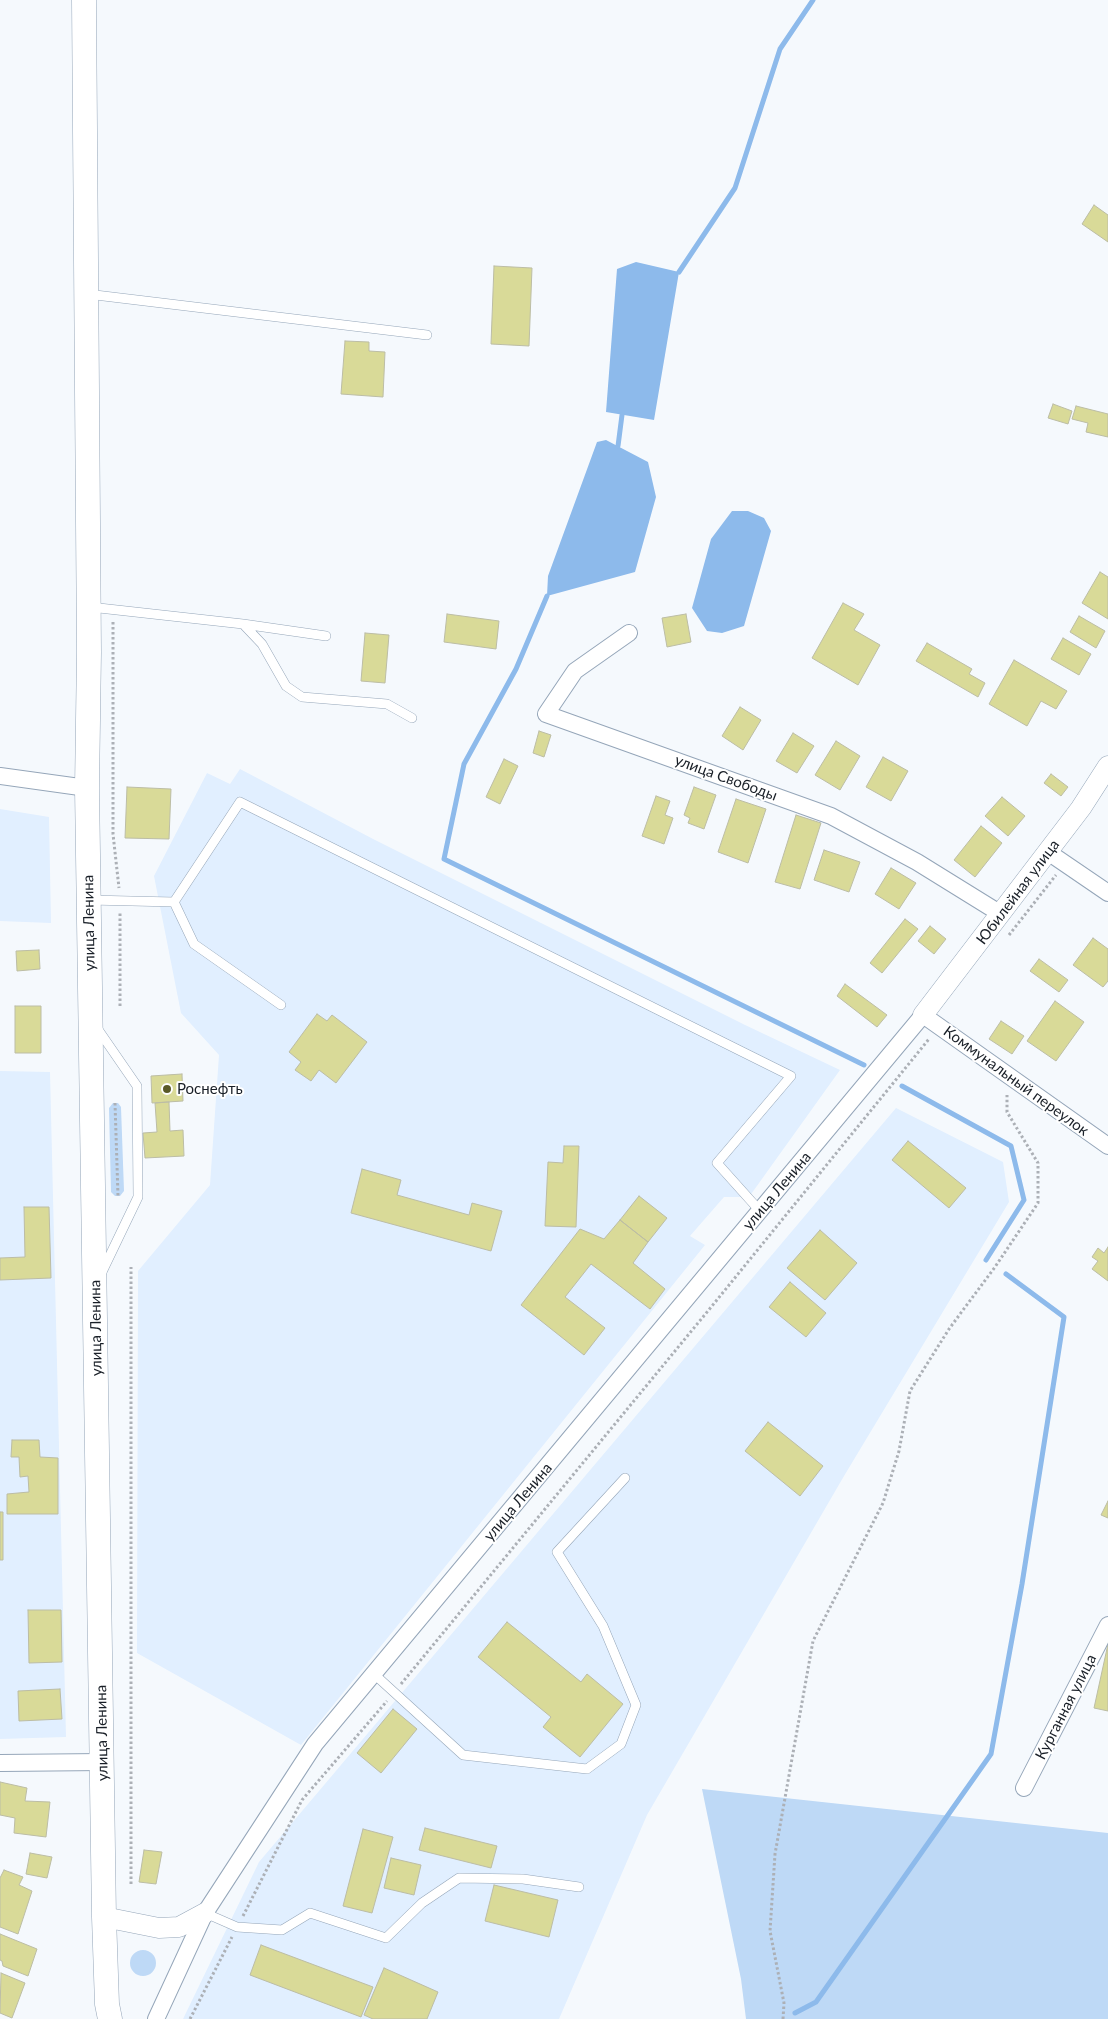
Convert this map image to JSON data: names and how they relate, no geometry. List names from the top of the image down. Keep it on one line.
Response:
{"streets":{"main road":["улица Ленина"],"street":["улица Свободы","Юбилейная улица","Коммунальный переулок","Курганная улица"]},"crossings":[["улица Свободы","Юбилейная улица"],["Юбилейная улица","улица Ленина"],["Юбилейная улица","Коммунальный переулок"],["улица Ленина","Коммунальный переулок"]],"places":["Роснефть"]}
